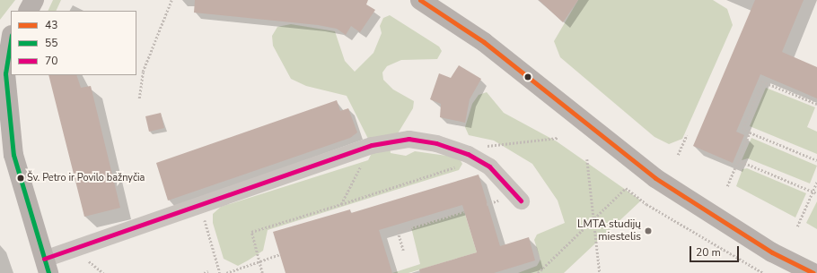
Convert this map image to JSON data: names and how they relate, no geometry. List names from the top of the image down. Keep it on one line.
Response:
{"places":["Šv. Petro ir Povilo bažnyčia","LMTA studijų miestelis"],"lines":["transit line 43","transit line 55","transit line 70"],"legend":["43","55","70"],"scale_bar":"20 m"}
